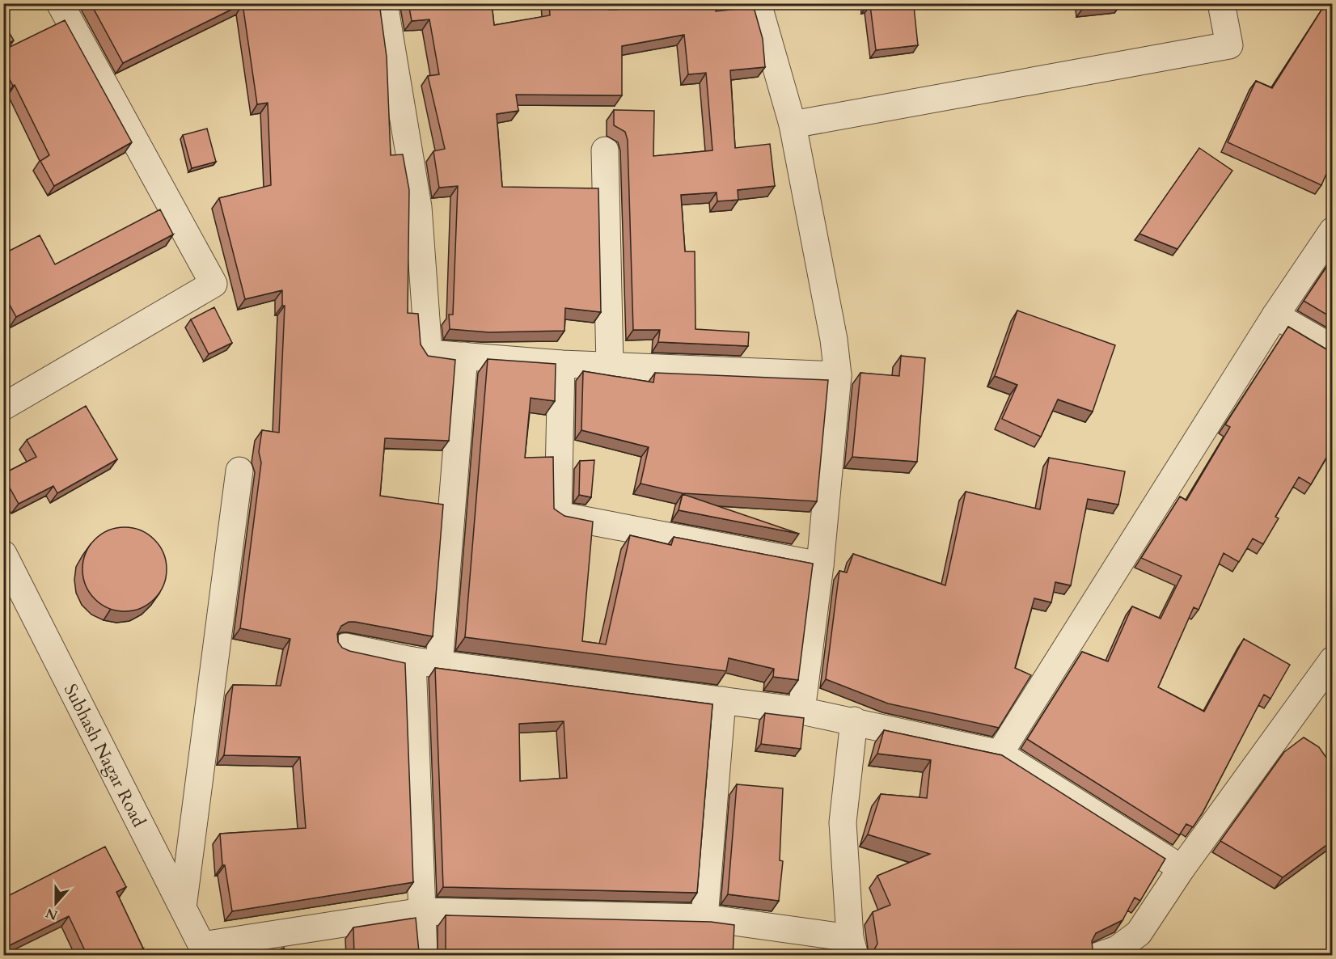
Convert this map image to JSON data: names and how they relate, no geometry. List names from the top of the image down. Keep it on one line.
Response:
{"streets":{"street":["Subhash Nagar Road"]},"north":"bottom"}
